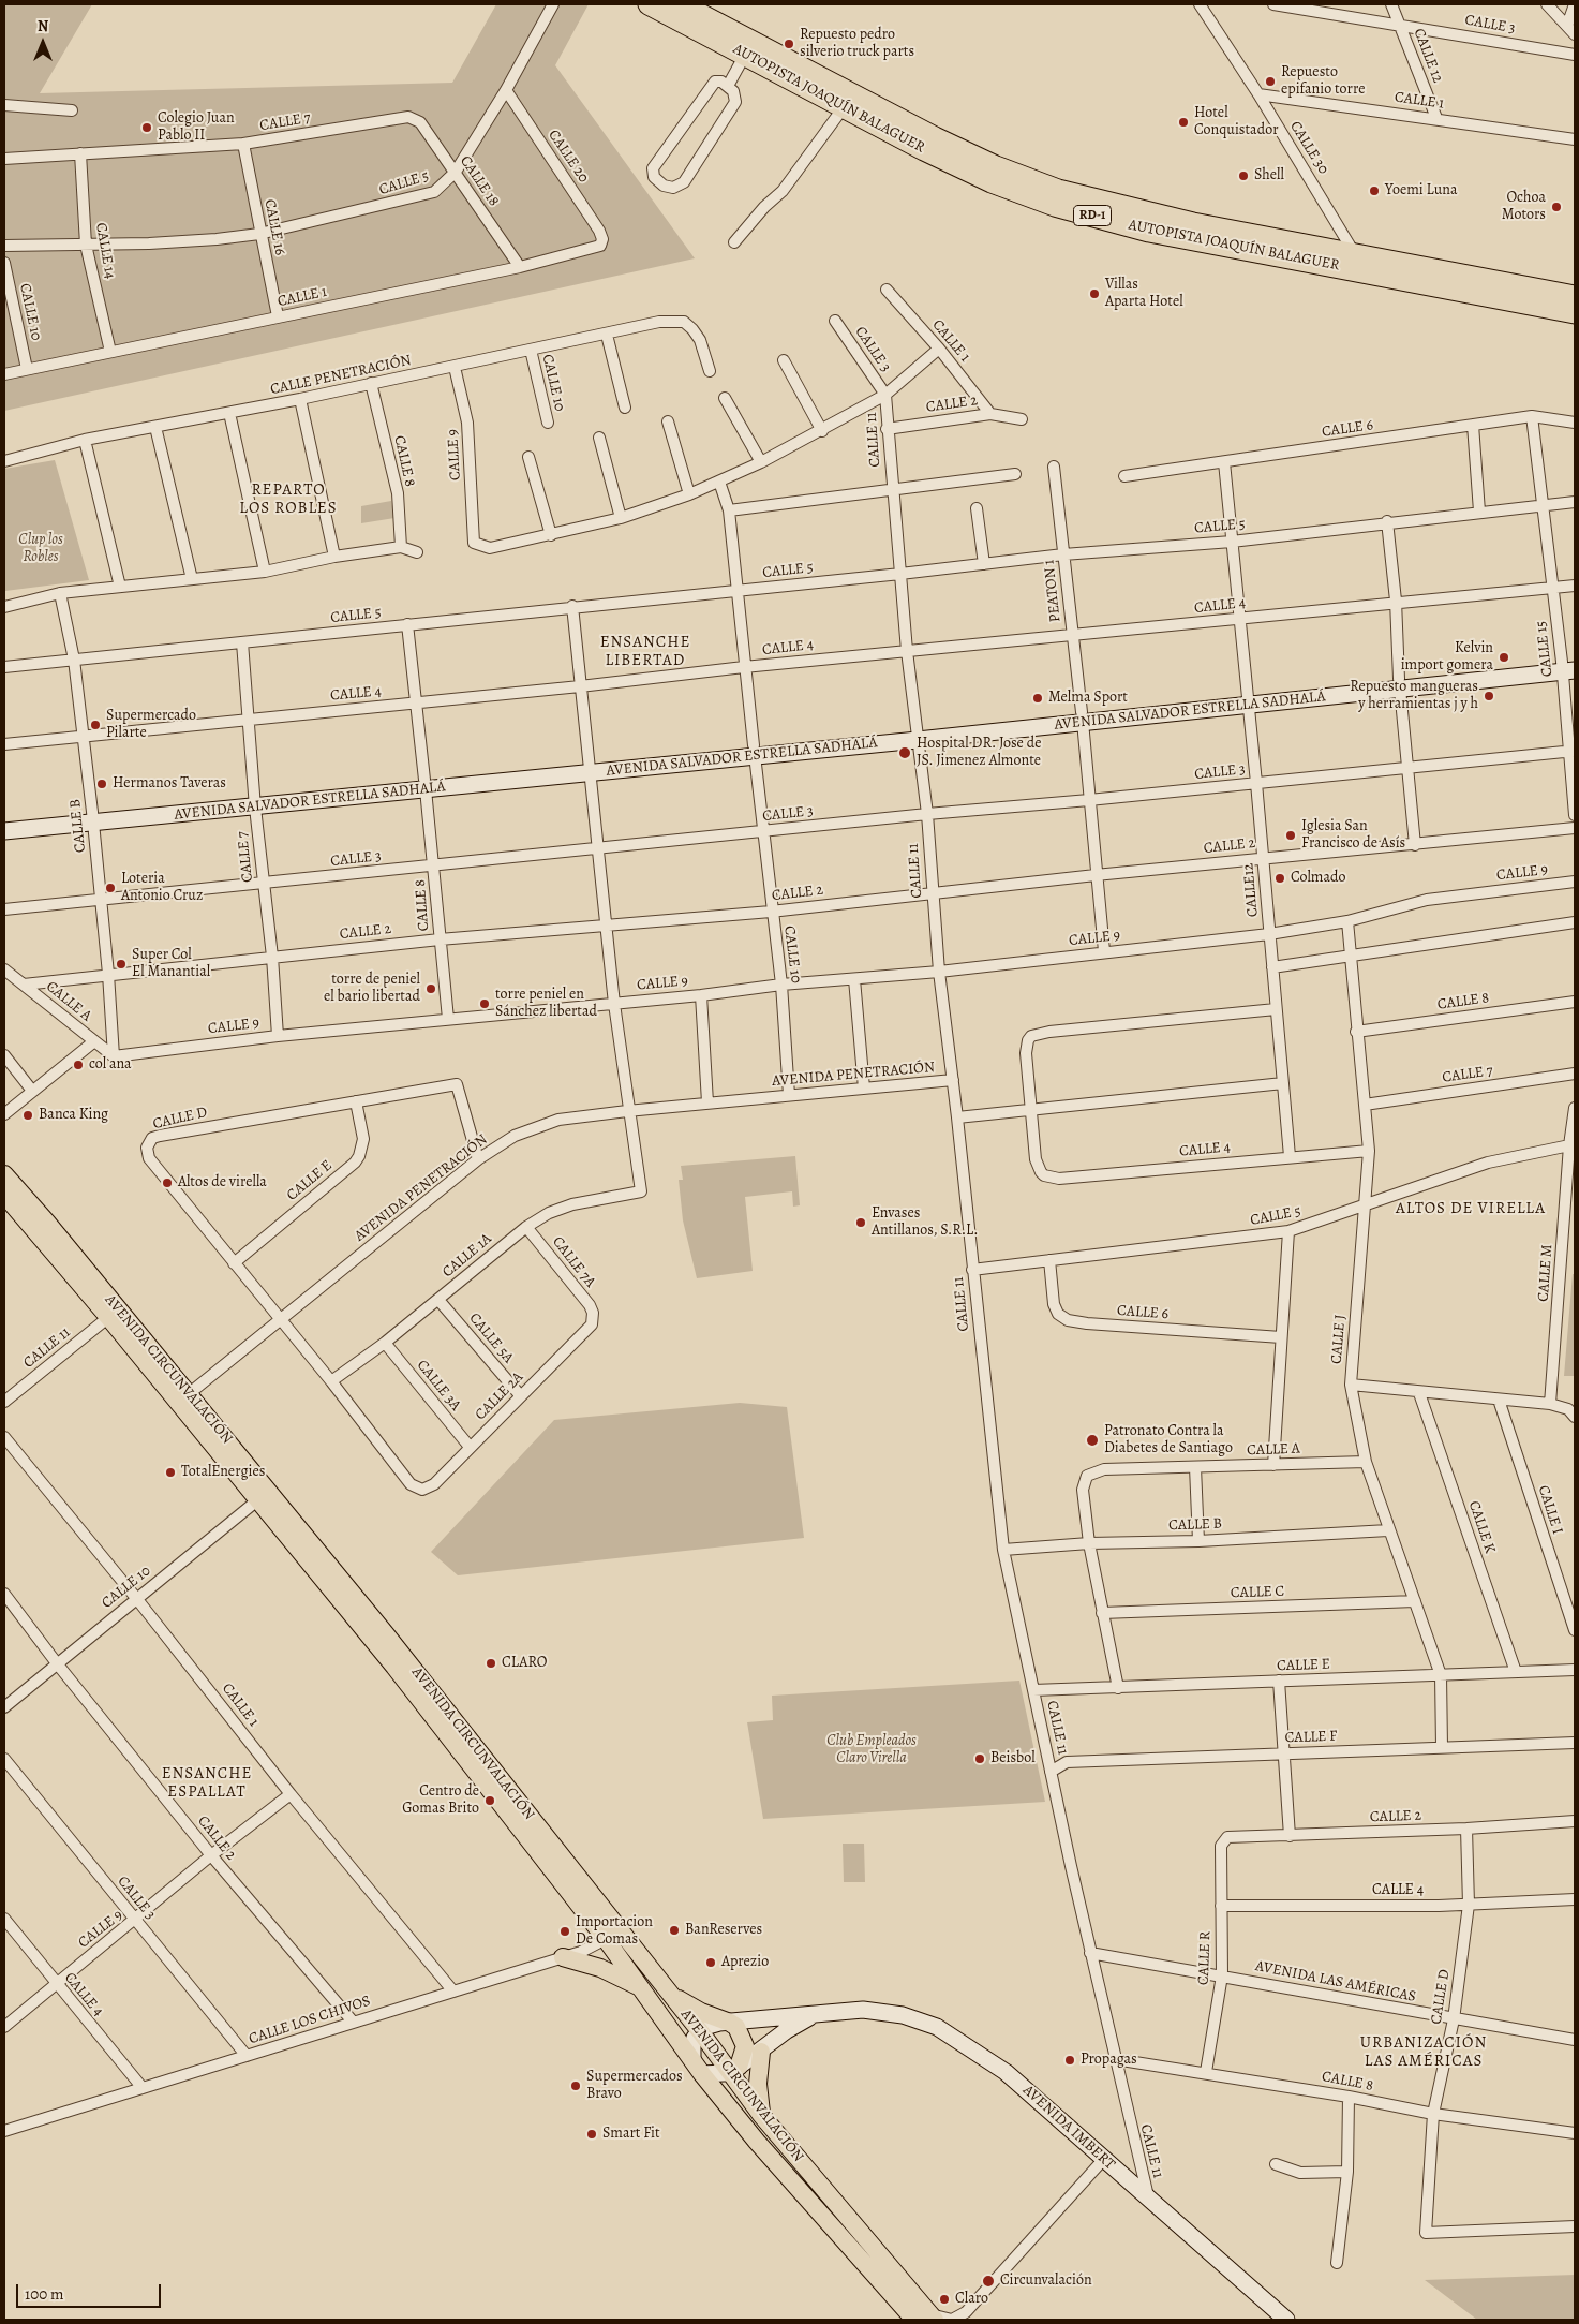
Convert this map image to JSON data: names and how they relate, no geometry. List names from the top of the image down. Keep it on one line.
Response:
{"streets":{"highway":["AUTOPISTA JOAQUÍN BALAGUER","RD-1"],"main road":["AVENIDA SALVADOR ESTRELLA SADHALÁ","AVENIDA CIRCUNVALACIÓN","AVENIDA IMBERT"],"street":["CALLE 3","CALLE 12","CALLE 1","CALLE 7","CALLE 30","CALLE 20","CALLE 18","CALLE 5","CALLE 16","CALLE 14","CALLE 10","CALLE PENETRACIÓN","CALLE 2","CALLE 6","CALLE 11","CALLE 9","CALLE 8","PEATON 1","CALLE 4","CALLE 15","CALLE B","CALLE12","CALLE A","AVENIDA PENETRACIÓN","CALLE D","CALLE E","CALLE 1A","CALLE 7A","CALLE M","CALLE 5A","CALLE J","CALLE 3A","CALLE 2A","CALLE I","CALLE K","CALLE C","CALLE F","CALLE R","AVENIDA LAS AMÉRICAS","CALLE LOS CHIVOS"]},"crossings":[["CALLE 3","CALLE 12"],["CALLE 3","CALLE 7"],["CALLE 3","CALLE 10"],["CALLE 3","CALLE 11"],["CALLE 3","CALLE 9"],["CALLE 3","CALLE 8"],["CALLE 3","PEATON 1"],["CALLE 3","CALLE 15"],["CALLE 3","CALLE B"],["CALLE 3","CALLE12"],["CALLE 3","CALLE LOS CHIVOS"],["CALLE 12","CALLE 1"],["AUTOPISTA JOAQUÍN BALAGUER","CALLE 30"],["CALLE 1","CALLE 30"],["CALLE 1","CALLE 20"],["CALLE 1","CALLE 18"],["CALLE 1","CALLE 16"],["CALLE 1","CALLE 14"],["CALLE 1","CALLE 10"],["CALLE 1","CALLE 2"],["CALLE 1","CALLE 9"],["CALLE 1","CALLE LOS CHIVOS"],["CALLE 7","CALLE 18"],["CALLE 7","CALLE 5"],["CALLE 7","CALLE 16"],["CALLE 7","CALLE 14"],["CALLE 7","CALLE 2"],["CALLE 7","CALLE 9"],["CALLE 7","CALLE 4"],["CALLE 7","AVENIDA SALVADOR ESTRELLA SADHALÁ"],["CALLE 7","CALLE J"],["CALLE 20","CALLE 5"],["CALLE 18","CALLE 5"],["CALLE 5","CALLE 16"],["CALLE 5","CALLE 14"],["CALLE 5","CALLE 10"],["CALLE 5","CALLE 6"],["CALLE 5","CALLE 11"],["CALLE 5","CALLE 8"],["CALLE 5","PEATON 1"],["CALLE 5","CALLE 15"],["CALLE 5","CALLE B"],["CALLE 5","CALLE12"],["CALLE 5","CALLE M"],["CALLE 5","CALLE J"],["CALLE 10","CALLE PENETRACIÓN"],["CALLE 10","CALLE 2"],["CALLE 10","CALLE 9"],["CALLE 10","CALLE 4"],["CALLE 10","AVENIDA SALVADOR ESTRELLA SADHALÁ"],["CALLE 10","AVENIDA PENETRACIÓN"],["CALLE 10","AVENIDA CIRCUNVALACIÓN"],["CALLE PENETRACIÓN","CALLE 9"],["CALLE PENETRACIÓN","CALLE 8"],["CALLE 2","CALLE 11"],["CALLE 2","CALLE 9"],["CALLE 2","CALLE 8"],["CALLE 2","PEATON 1"],["CALLE 2","CALLE B"],["CALLE 2","CALLE12"],["CALLE 2","CALLE A"],["CALLE 2","CALLE D"],["CALLE 2","CALLE R"],["CALLE 2","CALLE LOS CHIVOS"],["CALLE 6","CALLE 15"],["CALLE 6","CALLE12"],["CALLE 11","CALLE 9"],["CALLE 11","CALLE 8"],["CALLE 11","CALLE 4"],["CALLE 11","AVENIDA SALVADOR ESTRELLA SADHALÁ"],["CALLE 11","CALLE B"],["CALLE 11","AVENIDA PENETRACIÓN"],["CALLE 11","CALLE E"],["CALLE 11","AVENIDA CIRCUNVALACIÓN"],["CALLE 11","CALLE F"],["CALLE 11","AVENIDA LAS AMÉRICAS"],["CALLE 11","AVENIDA IMBERT"],["CALLE 9","CALLE 8"],["CALLE 9","PEATON 1"],["CALLE 9","CALLE 4"],["CALLE 9","CALLE B"],["CALLE 9","CALLE12"],["CALLE 9","CALLE A"],["CALLE 9","CALLE J"],["CALLE 8","CALLE 4"],["CALLE 8","AVENIDA SALVADOR ESTRELLA SADHALÁ"],["CALLE 8","CALLE D"],["CALLE 8","CALLE J"],["CALLE 8","CALLE R"],["PEATON 1","CALLE 4"],["PEATON 1","AVENIDA SALVADOR ESTRELLA SADHALÁ"],["CALLE 4","CALLE 15"],["CALLE 4","CALLE B"],["CALLE 4","CALLE12"],["CALLE 4","CALLE D"],["CALLE 4","CALLE J"],["CALLE 4","CALLE R"],["CALLE 4","CALLE LOS CHIVOS"],["CALLE 15","AVENIDA SALVADOR ESTRELLA SADHALÁ"],["AVENIDA SALVADOR ESTRELLA SADHALÁ","CALLE B"],["AVENIDA SALVADOR ESTRELLA SADHALÁ","CALLE12"],["CALLE B","CALLE A"],["CALLE B","CALLE J"],["CALLE A","CALLE J"],["AVENIDA PENETRACIÓN","CALLE D"],["AVENIDA PENETRACIÓN","CALLE 1A"],["AVENIDA PENETRACIÓN","AVENIDA CIRCUNVALACIÓN"],["CALLE D","CALLE E"],["CALLE D","CALLE 1A"],["CALLE D","CALLE 2A"],["CALLE D","AVENIDA LAS AMÉRICAS"],["CALLE E","CALLE J"],["CALLE E","CALLE K"],["CALLE 1A","CALLE 7A"],["CALLE 1A","CALLE 5A"],["CALLE 1A","CALLE 3A"],["CALLE 7A","CALLE 2A"],["CALLE 5A","CALLE 2A"],["CALLE J","CALLE C"],["CALLE J","CALLE F"],["AVENIDA CIRCUNVALACIÓN","CALLE LOS CHIVOS"],["AVENIDA CIRCUNVALACIÓN","AVENIDA IMBERT"],["CALLE 3A","CALLE 2A"],["CALLE R","AVENIDA LAS AMÉRICAS"]],"districts":["REPARTO LOS ROBLES","ENSANCHE LIBERTAD","ALTOS DE VIRELLA","ENSANCHE ESPALLAT","URBANIZACIÓN LAS AMÉRICAS"],"parks":["Clup los Robles","Club Empleados Claro Virella"],"places":["Repuesto pedro silverio truck parts","Repuesto epifanio torre","Hotel Conquistador","Colegio Juan Pablo II","Shell","Yoemi Luna","Ochoa Motors","Villas Aparta Hotel","Kelvin import gomera","Repuesto mangueras y herramientas j y h","Melma Sport","Supermercado Pilarte","Hospital DR. Jose de JS. Jimenez Almonte","Hermanos Taveras","Iglesia San Francisco de Asís","Colmado","Loteria Antonio Cruz","Super Col El Manantial","torre de peniel el bario libertad","torre peniel en Sánchez libertad","col ana","Banca King","Altos de virella","Envases Antillanos, S.R.L.","Patronato Contra la Diabetes de Santiago","TotalEnergies","CLARO","Beisbol","Centro de Gomas Brito","BanReserves","Importacion De Comas","Aprezio","Propagas","Supermercados Bravo","Smart Fit","Circunvalación","Claro"],"scale_bar":"100 m","north":"top"}
